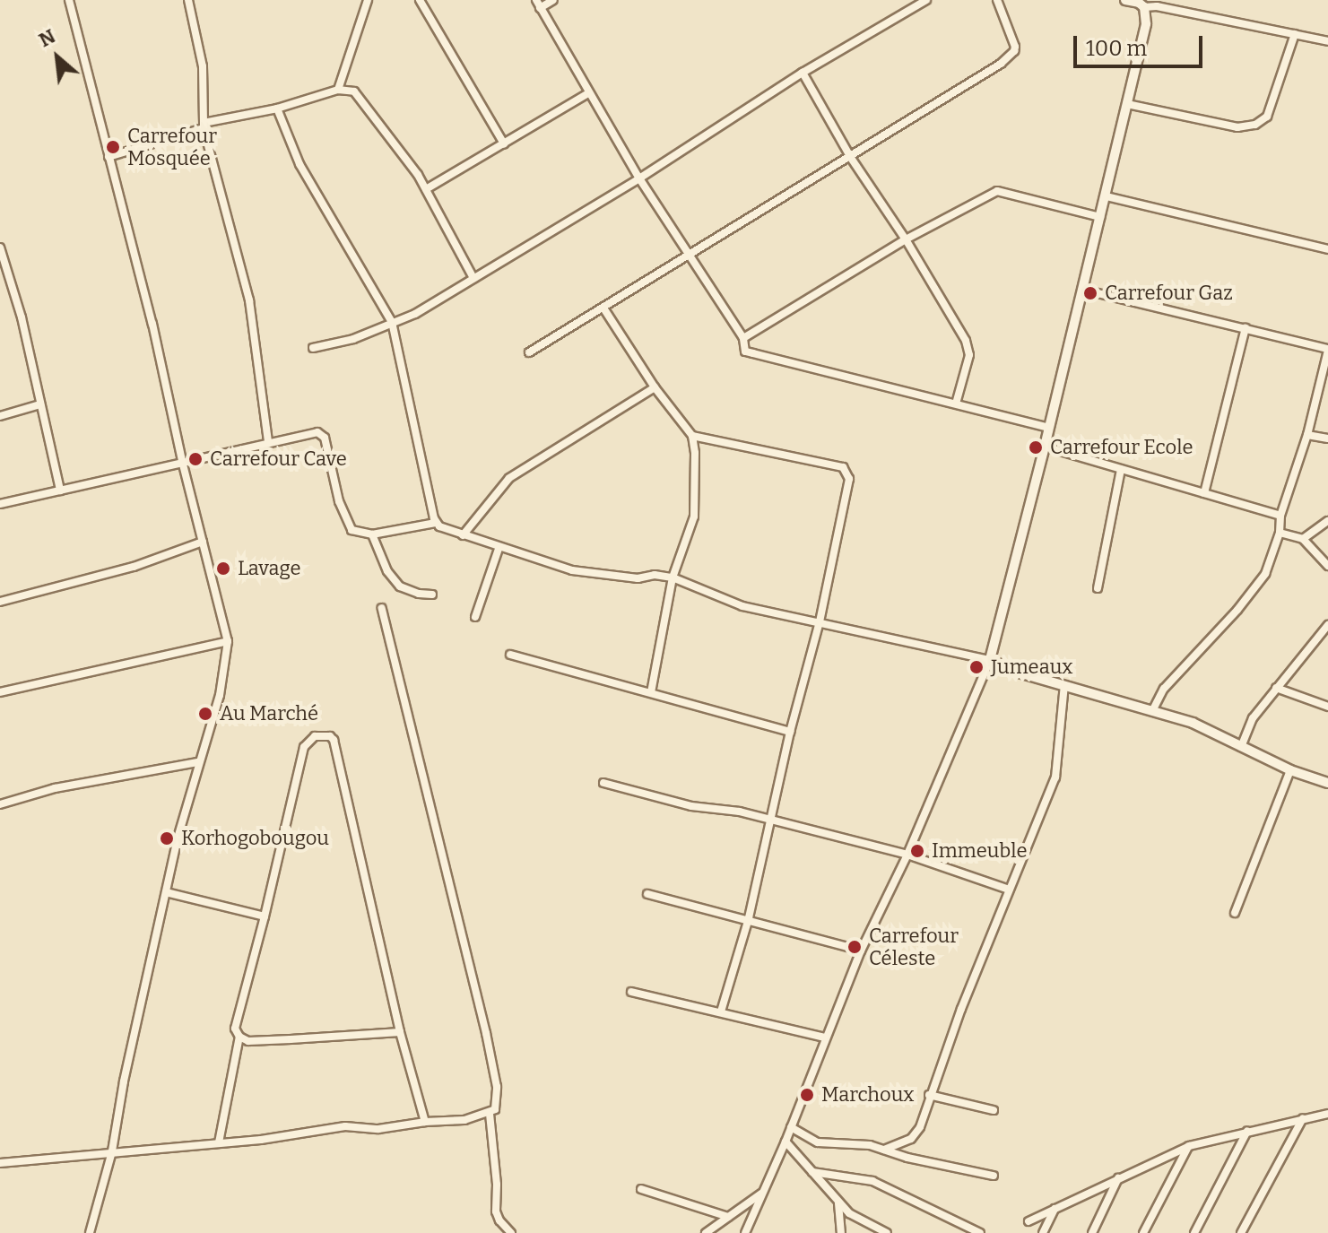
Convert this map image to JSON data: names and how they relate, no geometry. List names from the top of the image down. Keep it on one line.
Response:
{"places":["Carrefour Mosquée","Carrefour Gaz","Carrefour Ecole","Carrefour Cave","Lavage","Jumeaux","Au Marché","Korhogobougou","Immeuble","Carrefour Céleste","Marchoux"],"scale_bar":"100 m","north":"top left"}
